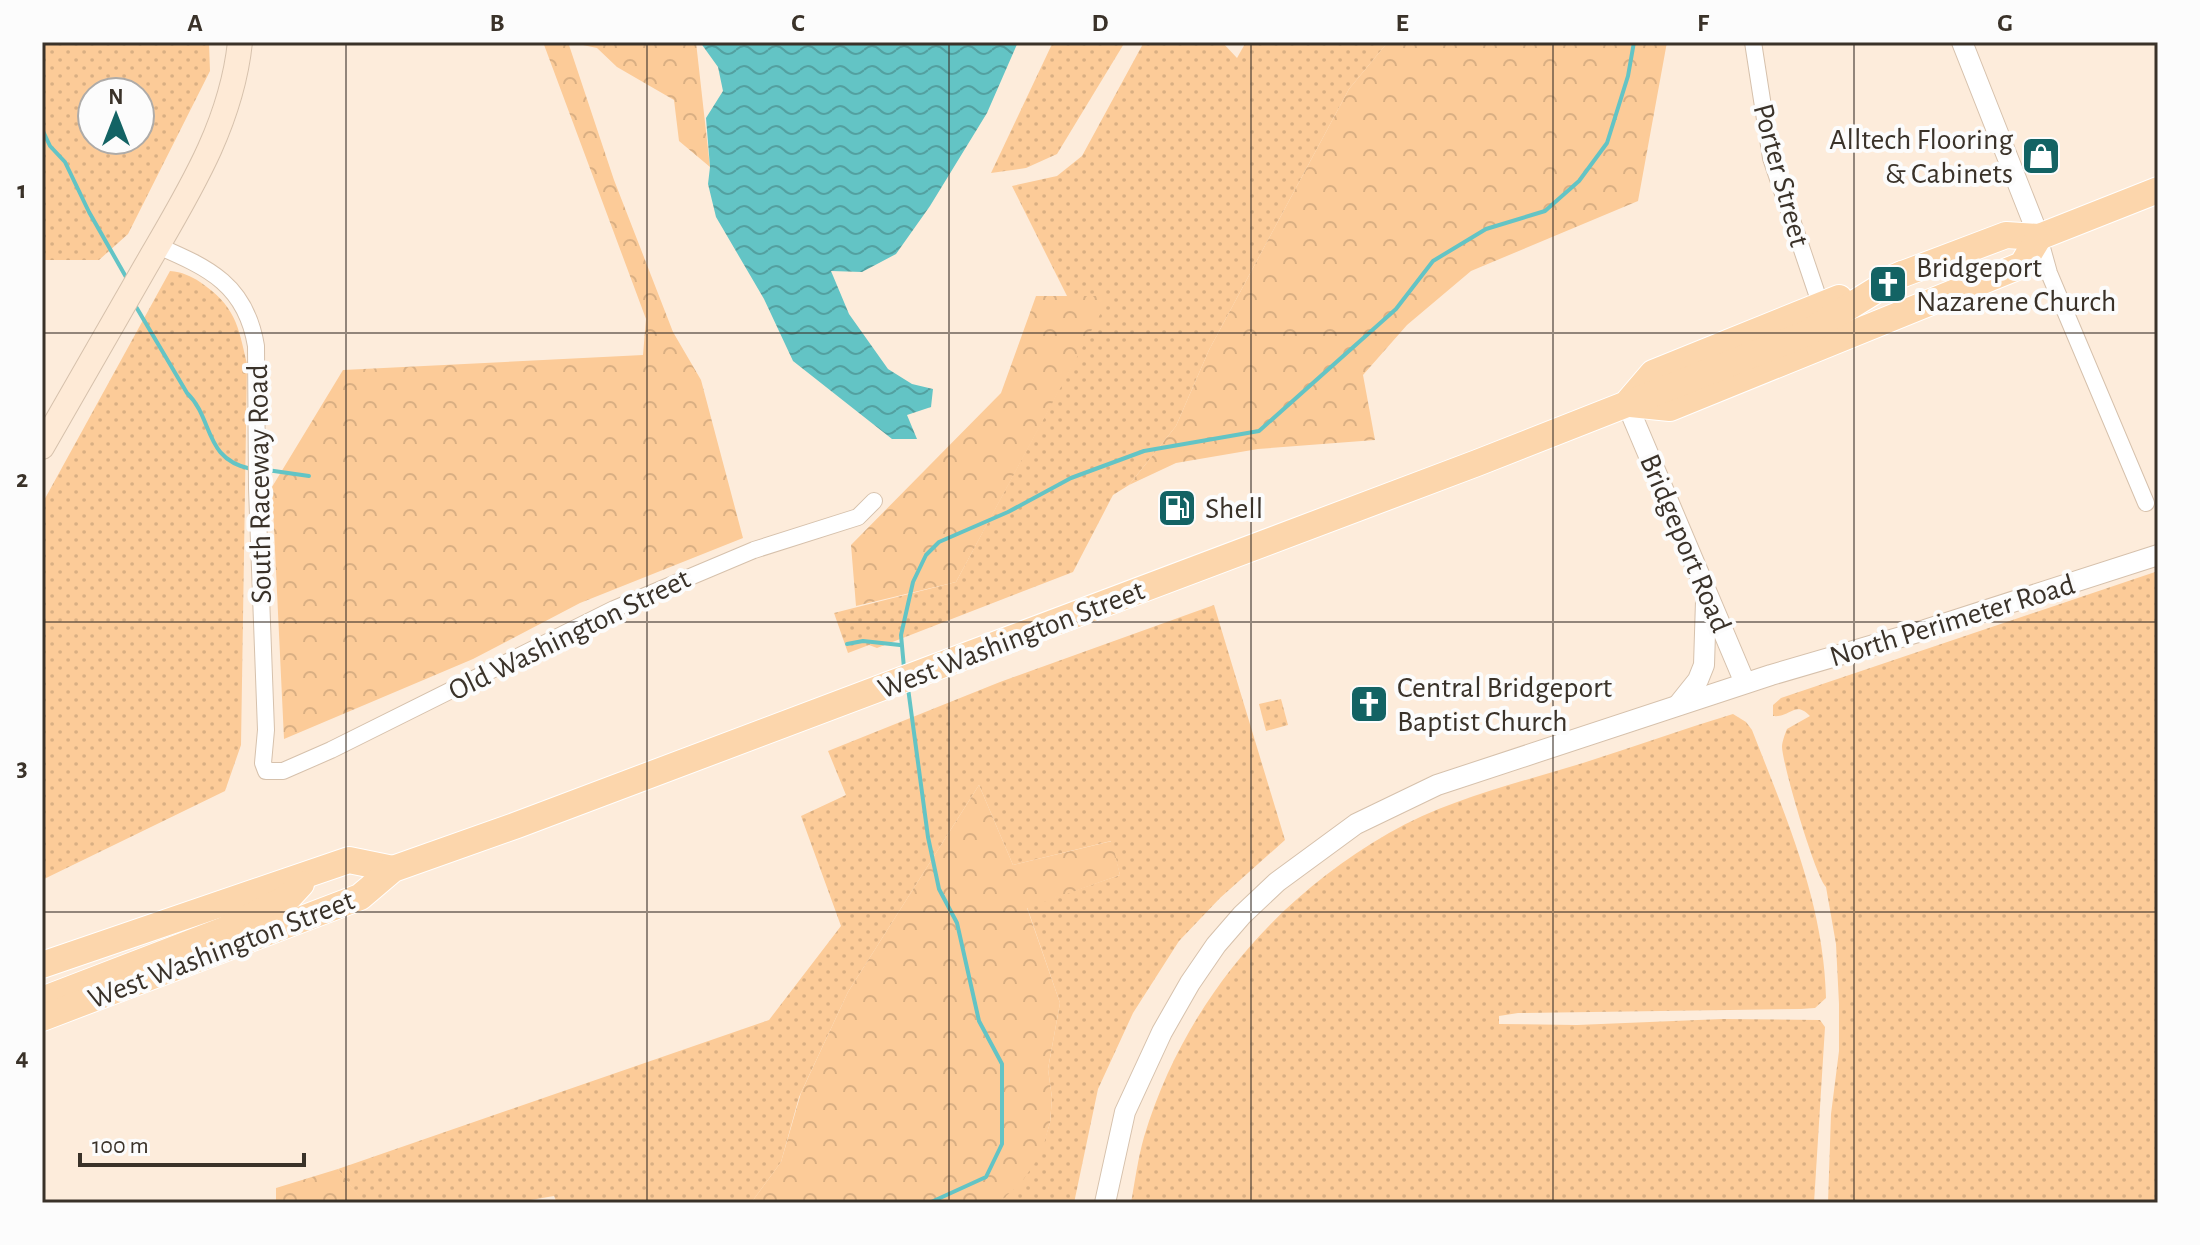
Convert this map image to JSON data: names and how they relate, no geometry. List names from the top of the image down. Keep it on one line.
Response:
{"streets":{"main road":["West Washington Street"],"street":["Porter Street","South Raceway Road","Bridgeport Road","North Perimeter Road","Old Washington Street"]},"crossings":[["Porter Street","West Washington Street"],["South Raceway Road","Old Washington Street"],["Bridgeport Road","North Perimeter Road"],["Bridgeport Road","West Washington Street"]],"places":{"shop":["Alltech Flooring & Cabinets"],"church":["Bridgeport Nazarene Church","Central Bridgeport Baptist Church"],"fuel station":["Shell"]},"scale_bar":"100 m","north":"top","grid":{"columns":["A","B","C","D","E","F","G"],"rows":["1","2","3","4"]}}
